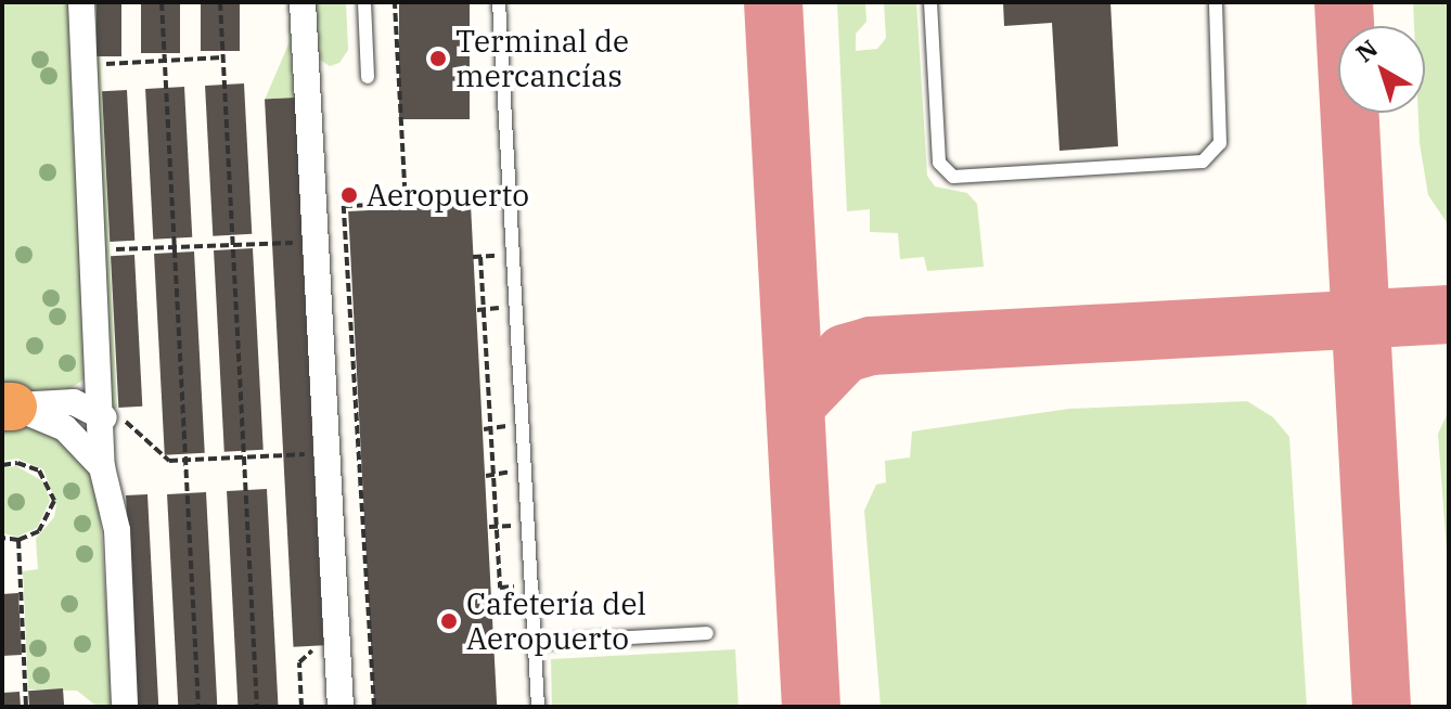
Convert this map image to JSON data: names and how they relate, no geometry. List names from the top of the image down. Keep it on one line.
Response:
{"places":["Terminal de mercancías","Aeropuerto","Cafetería del Aeropuerto"],"north":"top left"}
